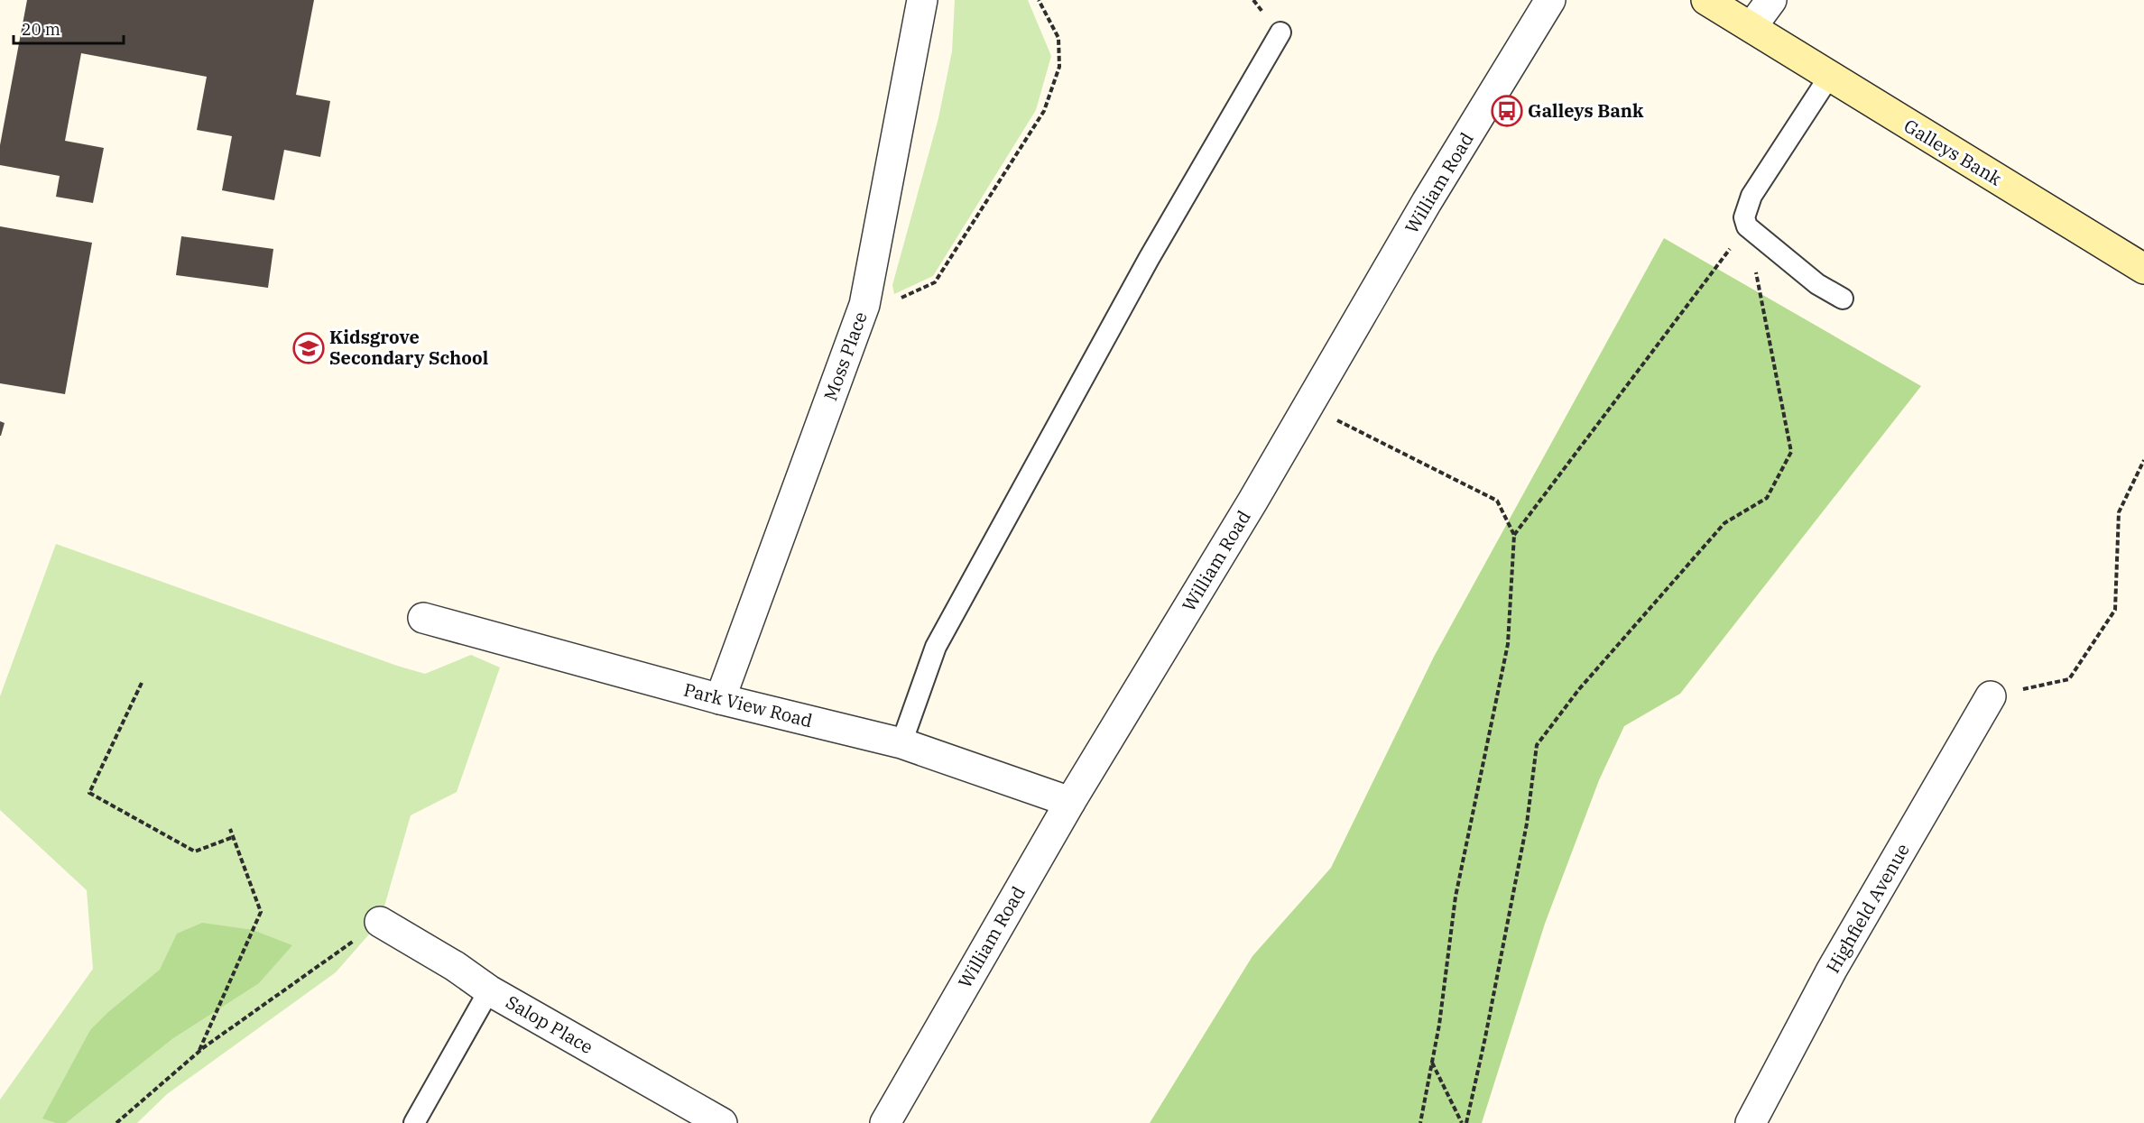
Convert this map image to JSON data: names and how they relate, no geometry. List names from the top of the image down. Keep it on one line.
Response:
{"streets":{"street":["Galleys Bank","William Road","Moss Place","Park View Road","Highfield Avenue","Salop Place"]},"crossings":[["William Road","Park View Road"],["Moss Place","Park View Road"]],"places":{"bus stop":["Galleys Bank"],"school or university":["Kidsgrove Secondary School"]},"scale_bar":"20 m"}
